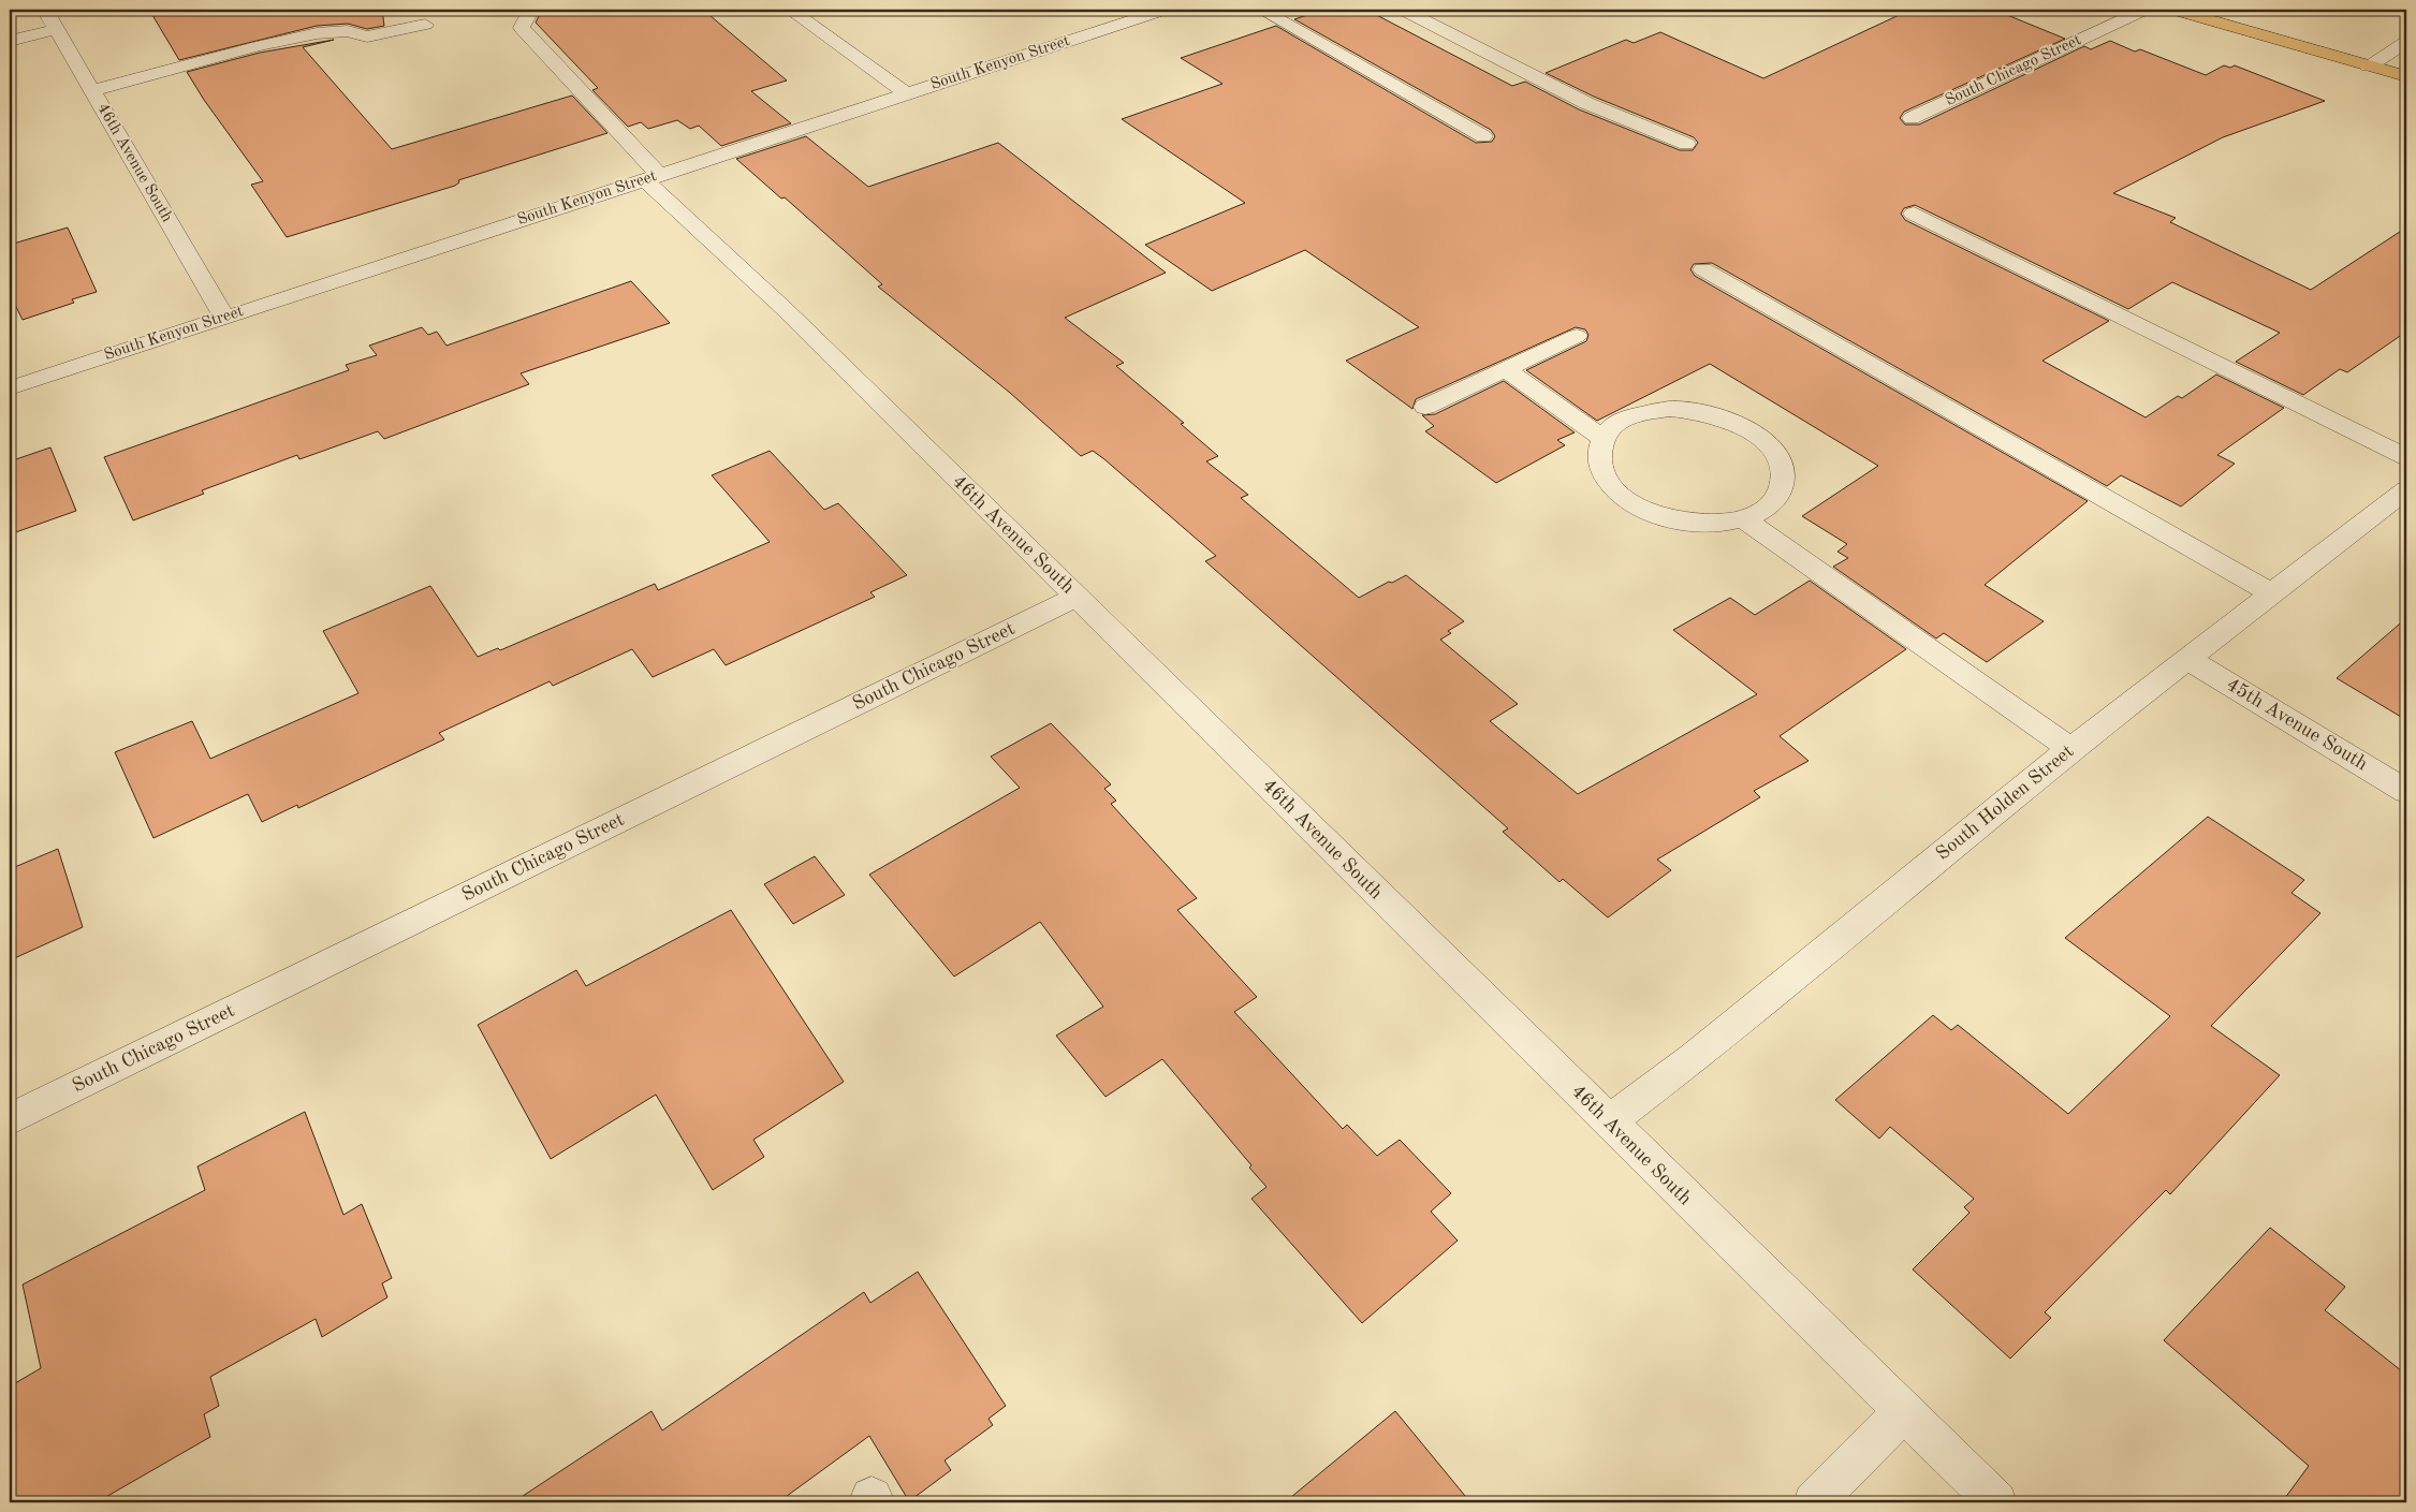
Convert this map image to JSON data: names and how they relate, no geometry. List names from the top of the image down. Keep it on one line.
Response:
{"streets":{"street":["South Kenyon Street","South Chicago Street","46th Avenue South","45th Avenue South","South Holden Street"]},"crossings":[["South Kenyon Street","46th Avenue South"],["South Chicago Street","46th Avenue South"],["46th Avenue South","South Holden Street"],["45th Avenue South","South Holden Street"]]}
